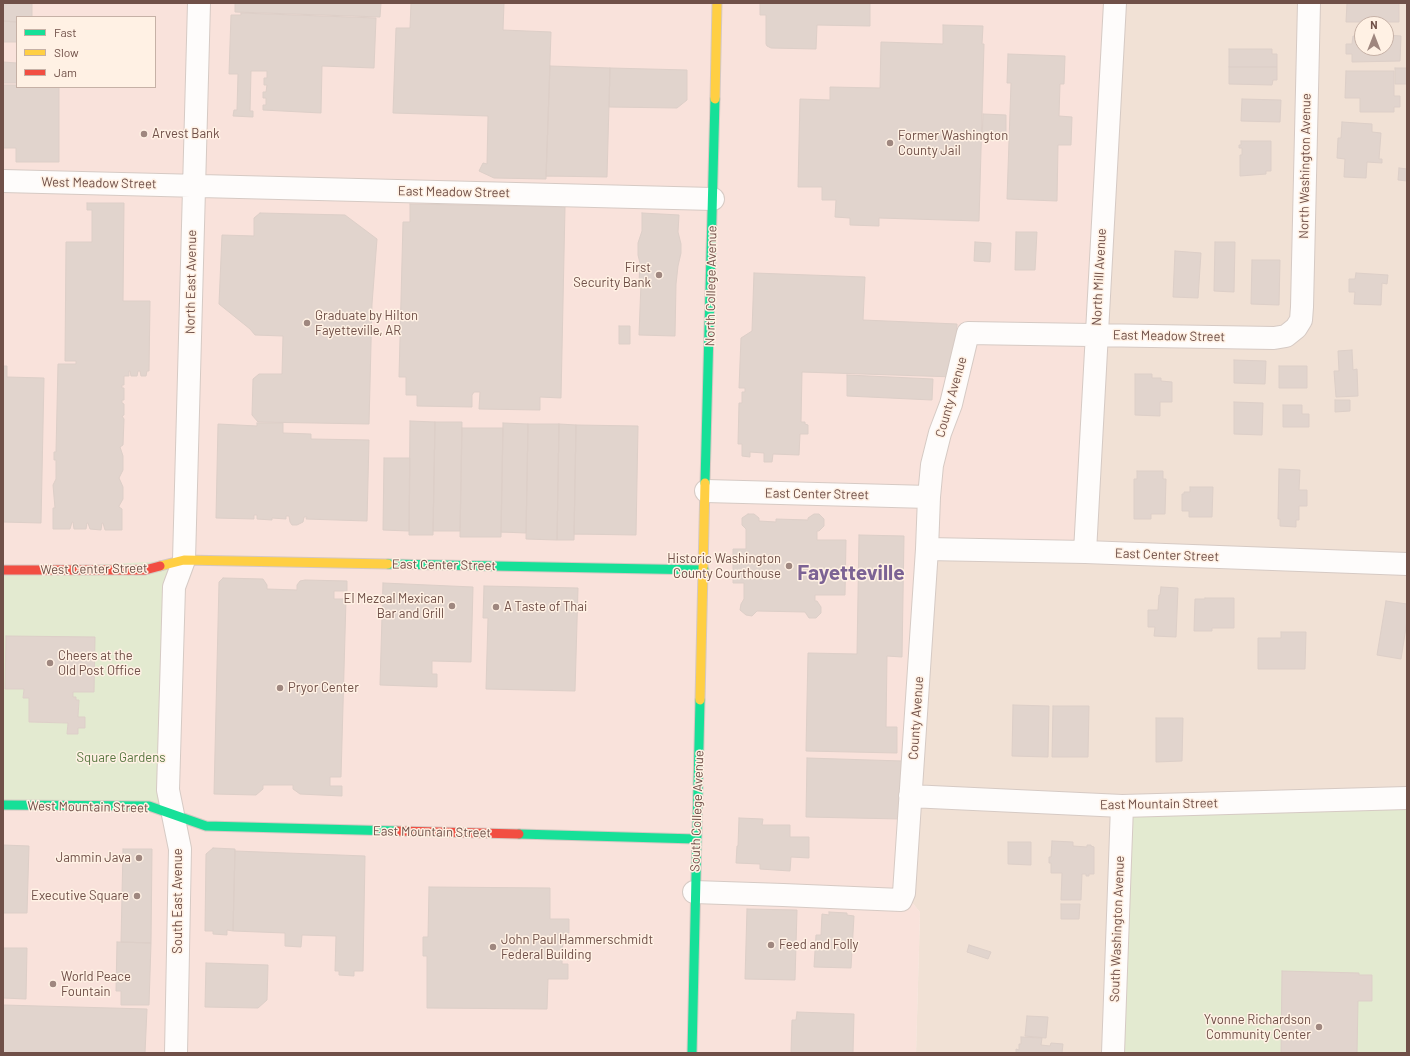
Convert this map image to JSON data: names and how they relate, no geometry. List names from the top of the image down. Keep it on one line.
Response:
{"streets":{"street":["North Washington Avenue","West Meadow Street","East Meadow Street","North Mill Avenue","North East Avenue","North College Avenue","County Avenue","East Center Street","West Center Street","East Mountain Street","West Mountain Street","South College Avenue","South East Avenue","South Washington Avenue"]},"crossings":[["North Washington Avenue","East Meadow Street"],["West Meadow Street","East Meadow Street"],["West Meadow Street","North East Avenue"],["East Meadow Street","North Mill Avenue"],["East Meadow Street","North East Avenue"],["East Meadow Street","North College Avenue"],["East Meadow Street","County Avenue"],["North Mill Avenue","East Center Street"],["North East Avenue","East Center Street"],["North East Avenue","West Center Street"],["North East Avenue","South East Avenue"],["North College Avenue","East Center Street"],["North College Avenue","South College Avenue"],["County Avenue","East Center Street"],["County Avenue","East Mountain Street"],["County Avenue","South College Avenue"],["East Center Street","West Center Street"],["East Center Street","South College Avenue"],["East Center Street","South East Avenue"],["West Center Street","South East Avenue"],["East Mountain Street","West Mountain Street"],["East Mountain Street","South College Avenue"],["East Mountain Street","South East Avenue"],["East Mountain Street","South Washington Avenue"],["West Mountain Street","South East Avenue"]],"districts":["Fayetteville"],"parks":["Square Gardens"],"places":["Arvest Bank","Former Washington County Jail","First Security Bank","Graduate by Hilton Fayetteville, AR","Historic Washington County Courthouse","El Mezcal Mexican Bar and Grill","A Taste of Thai","Cheers at the Old Post Office","Pryor Center","Jammin Java","Executive Square","Feed and Folly","John Paul Hammerschmidt Federal Building","World Peace Fountain","Yvonne Richardson Community Center"],"legend":["Fast","Slow","Jam"],"north":"top"}
